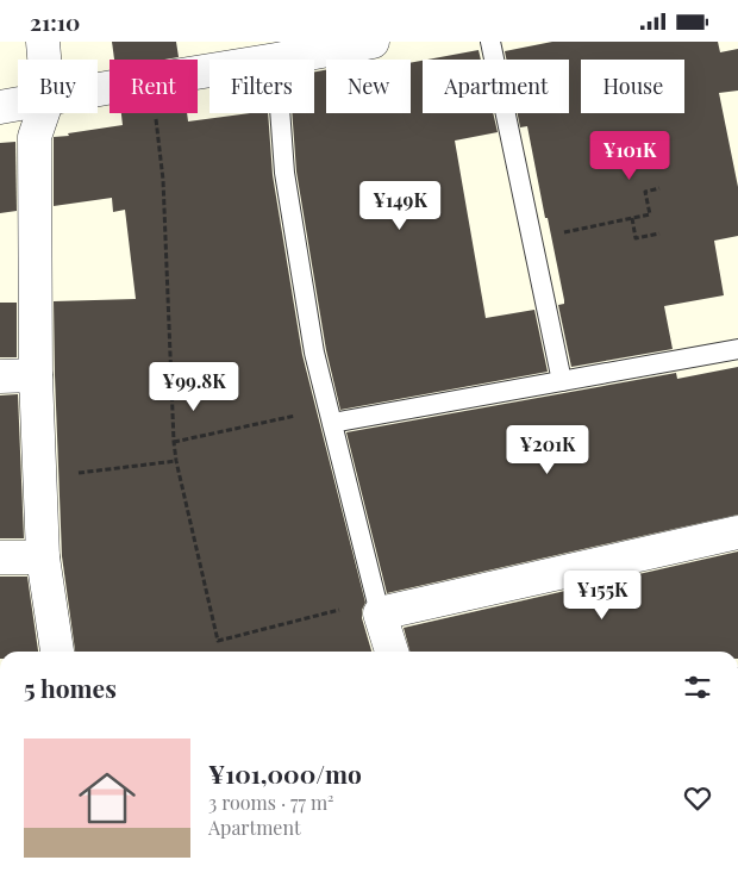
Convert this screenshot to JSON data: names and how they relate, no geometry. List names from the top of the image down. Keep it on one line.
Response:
{"page":{"status":"21:10","chip":["Buy","Rent","Filters","New","Apartment","House"],"price":["¥101K","¥149K","¥99.8K","¥201K","¥155K"],"heading":"5 homes","list":[{"name":"¥101,000/mo","note":"3 rooms · 77 m² · Apartment"}]}}
